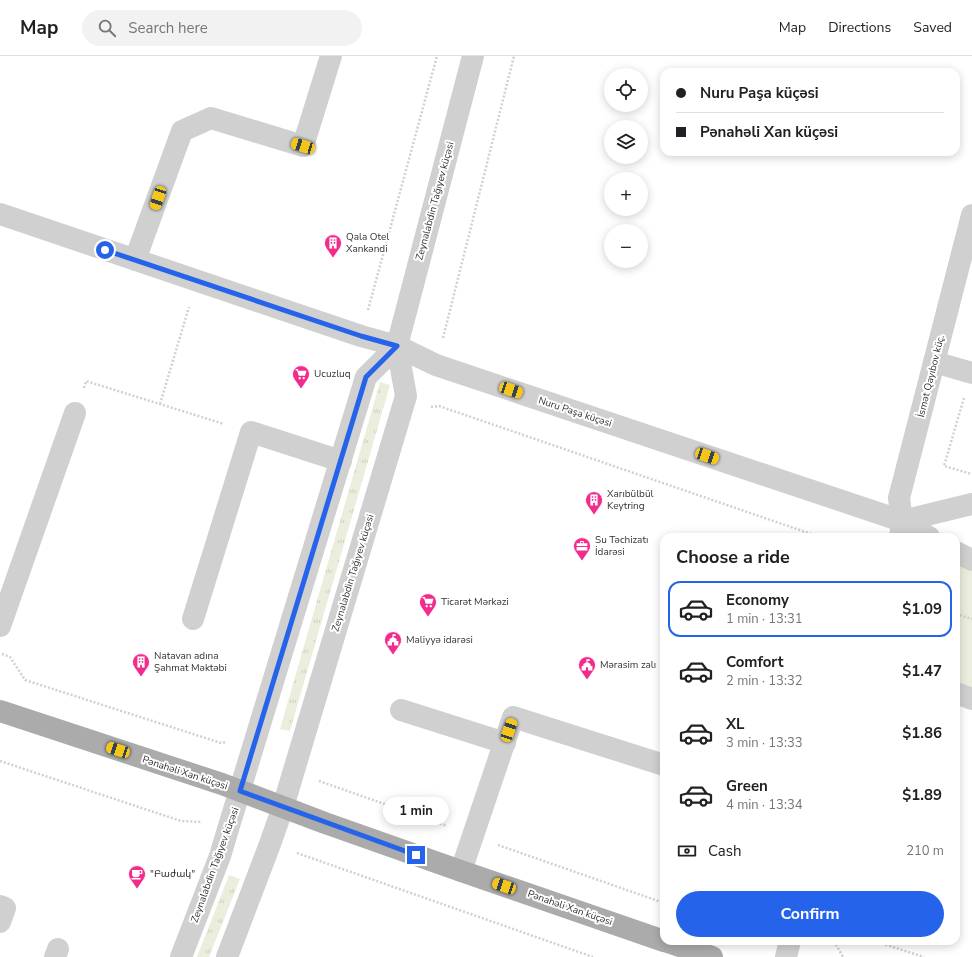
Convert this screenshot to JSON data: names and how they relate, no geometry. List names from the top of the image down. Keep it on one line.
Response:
{"streets":{"main road":["Pənahəli Xan küçəsi"],"street":["Zeynalabdin Tağıyev küçəsi","İsmət Qayıbov küç.","Nuru Paşa küçəsi"]},"crossings":[["Zeynalabdin Tağıyev küçəsi","Nuru Paşa küçəsi"],["Zeynalabdin Tağıyev küçəsi","Pənahəli Xan küçəsi"],["İsmət Qayıbov küç.","Nuru Paşa küçəsi"]],"places":{"building":["Qala Otel Xankəndi","Xarıbülbül Keytring","Natavan adına Şahmat Məktəbi"],"supermarket":["Ucuzluq","Ticarət Mərkəzi"],"office":["Su Təchizatı İdarəsi"],"public building":["Maliyyə idarəsi","Mərasim zalı"],"cafe":["\"Բաժակ\""]},"page":{"header":"Map","search":"Search here","nav":["Map","Directions","Saved"],"map_buttons":["+","−"],"banner":["Nuru Paşa küçəsi","Pənahəli Xan küçəsi"],"heading":"Choose a ride","list":[{"name":"Economy","note":"1 min · 13:31","value":"$1.09"},{"name":"Comfort","note":"2 min · 13:32","value":"$1.47"},{"name":"XL","note":"3 min · 13:33","value":"$1.86"},{"name":"Green","note":"4 min · 13:34","value":"$1.89"}],"bubble":"1 min","pay":["Cash","210 m"],"buttons":"Confirm"}}
